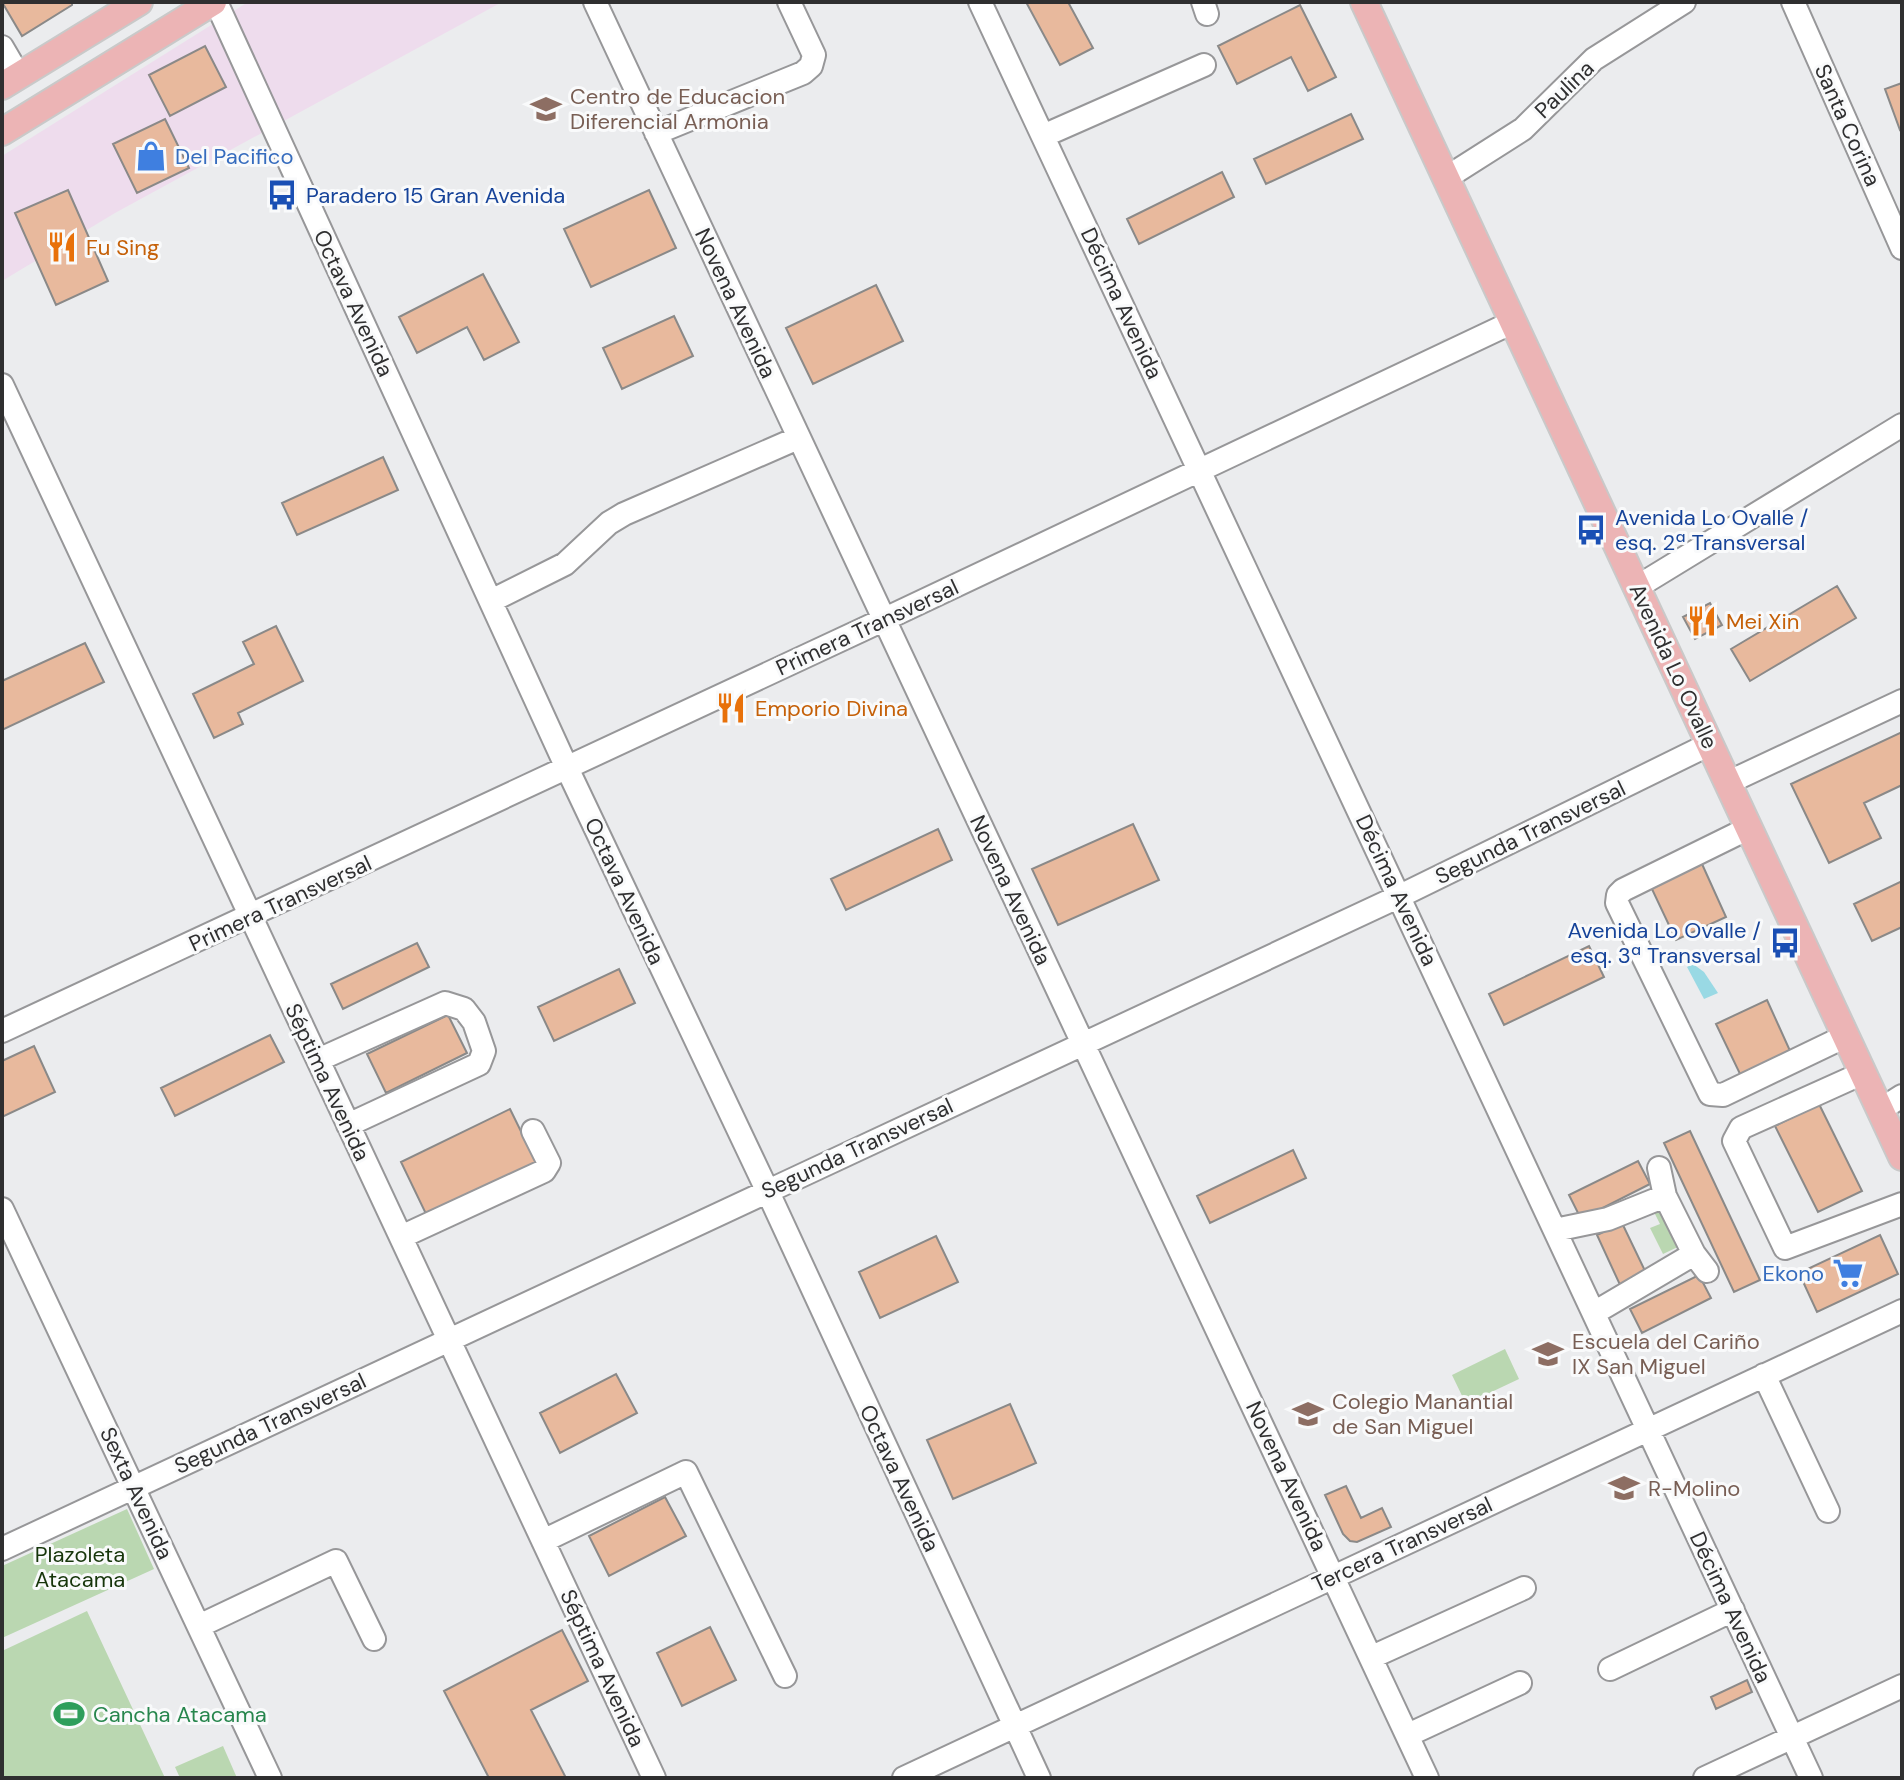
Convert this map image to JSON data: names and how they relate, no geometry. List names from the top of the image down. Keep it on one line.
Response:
{"streets":{"main road":["Avenida Lo Ovalle"],"street":["Paulina","Santa Corina","Octava Avenida","Novena Avenida","Décima Avenida","Primera Transversal","Segunda Transversal","Séptima Avenida","Sexta Avenida","Tercera Transversal"]},"crossings":[["Paulina","Avenida Lo Ovalle"],["Octava Avenida","Primera Transversal"],["Octava Avenida","Segunda Transversal"],["Octava Avenida","Tercera Transversal"],["Novena Avenida","Primera Transversal"],["Novena Avenida","Segunda Transversal"],["Novena Avenida","Tercera Transversal"],["Décima Avenida","Primera Transversal"],["Décima Avenida","Segunda Transversal"],["Décima Avenida","Tercera Transversal"],["Primera Transversal","Avenida Lo Ovalle"],["Primera Transversal","Séptima Avenida"],["Avenida Lo Ovalle","Segunda Transversal"],["Segunda Transversal","Séptima Avenida"],["Segunda Transversal","Sexta Avenida"]],"parks":["Plazoleta Atacama"],"places":{"school or university":["Centro de Educacion Diferencial Armonia","Escuela del Cariño IX San Miguel","Colegio Manantial de San Miguel","R-Molino"],"shop":["Del Pacifico"],"bus stop":["Paradero 15 Gran Avenida","Avenida Lo Ovalle / esq. 2ª Transversal","Avenida Lo Ovalle / esq. 3ª Transversal"],"restaurant":["Fu Sing","Mei Xin","Emporio Divina"],"supermarket":["Ekono"],"sports":["Cancha Atacama"]}}
